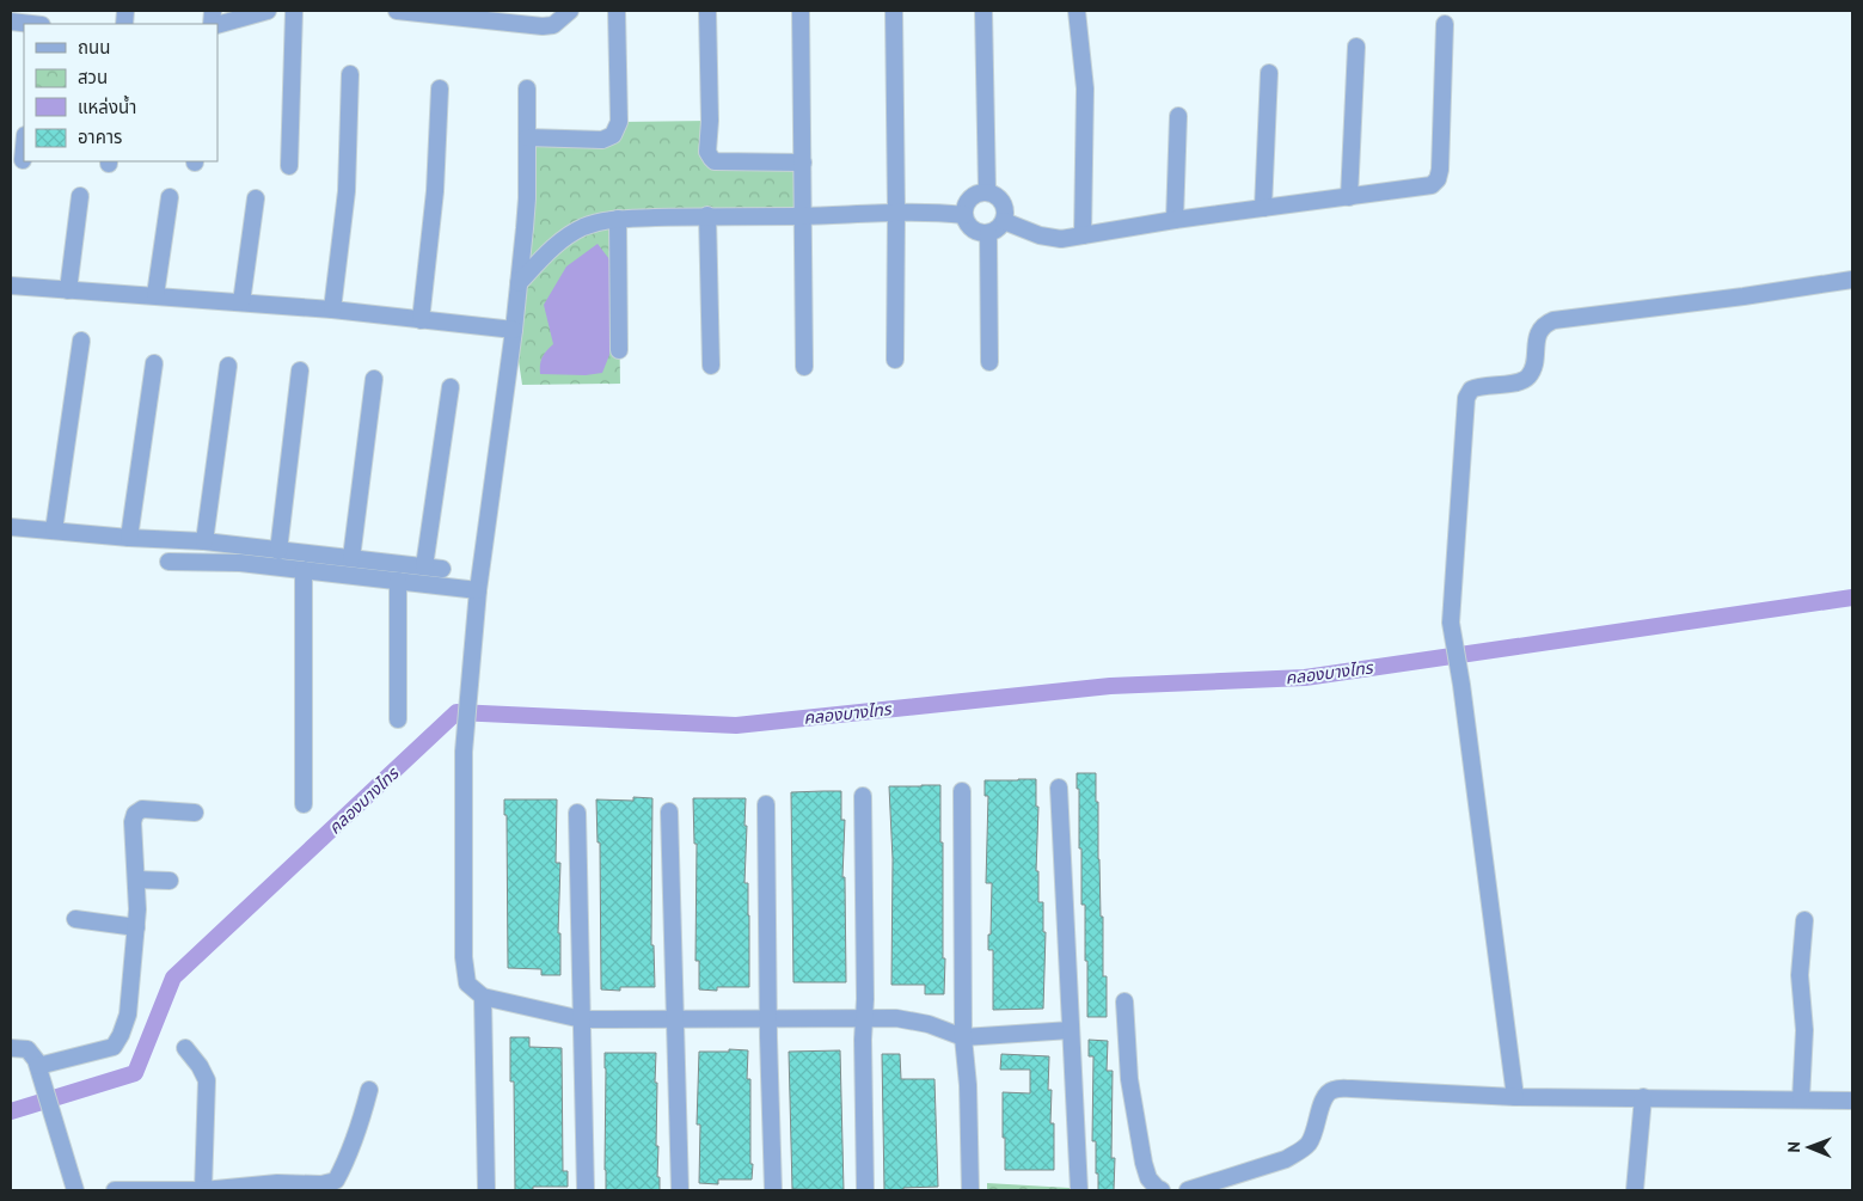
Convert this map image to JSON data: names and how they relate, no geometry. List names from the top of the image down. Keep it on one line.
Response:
{"water":["คลองบางไทร"],"legend":["ถนน","สวน","แหล่งน้ำ","อาคาร"],"north":"left"}
